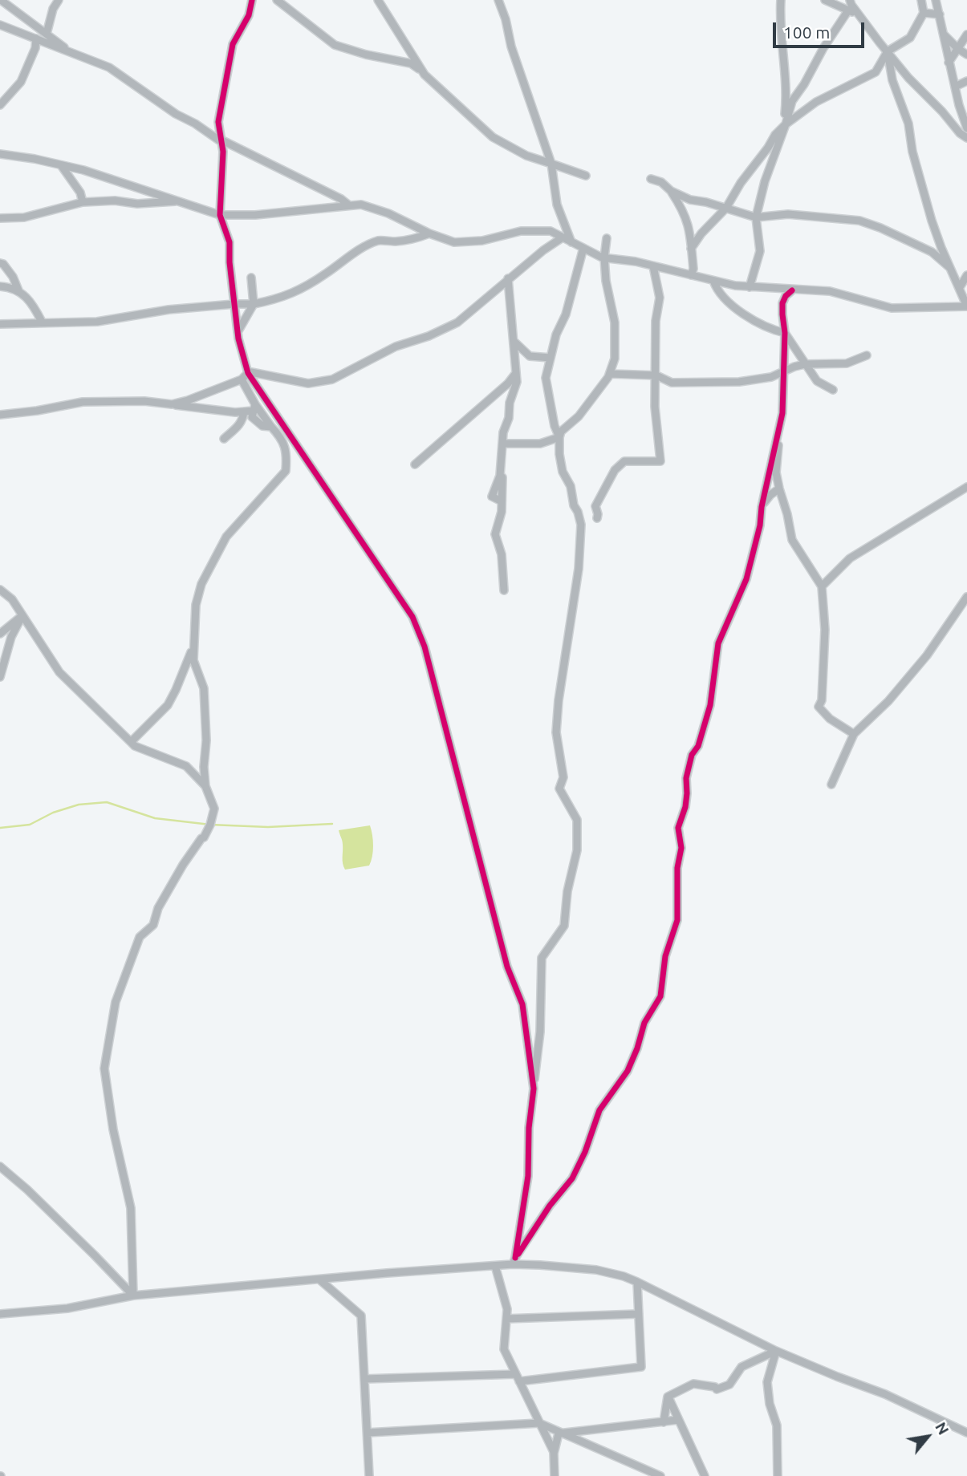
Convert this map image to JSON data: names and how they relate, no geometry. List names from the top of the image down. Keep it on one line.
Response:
{"scale_bar":"100 m","north":"top right"}
